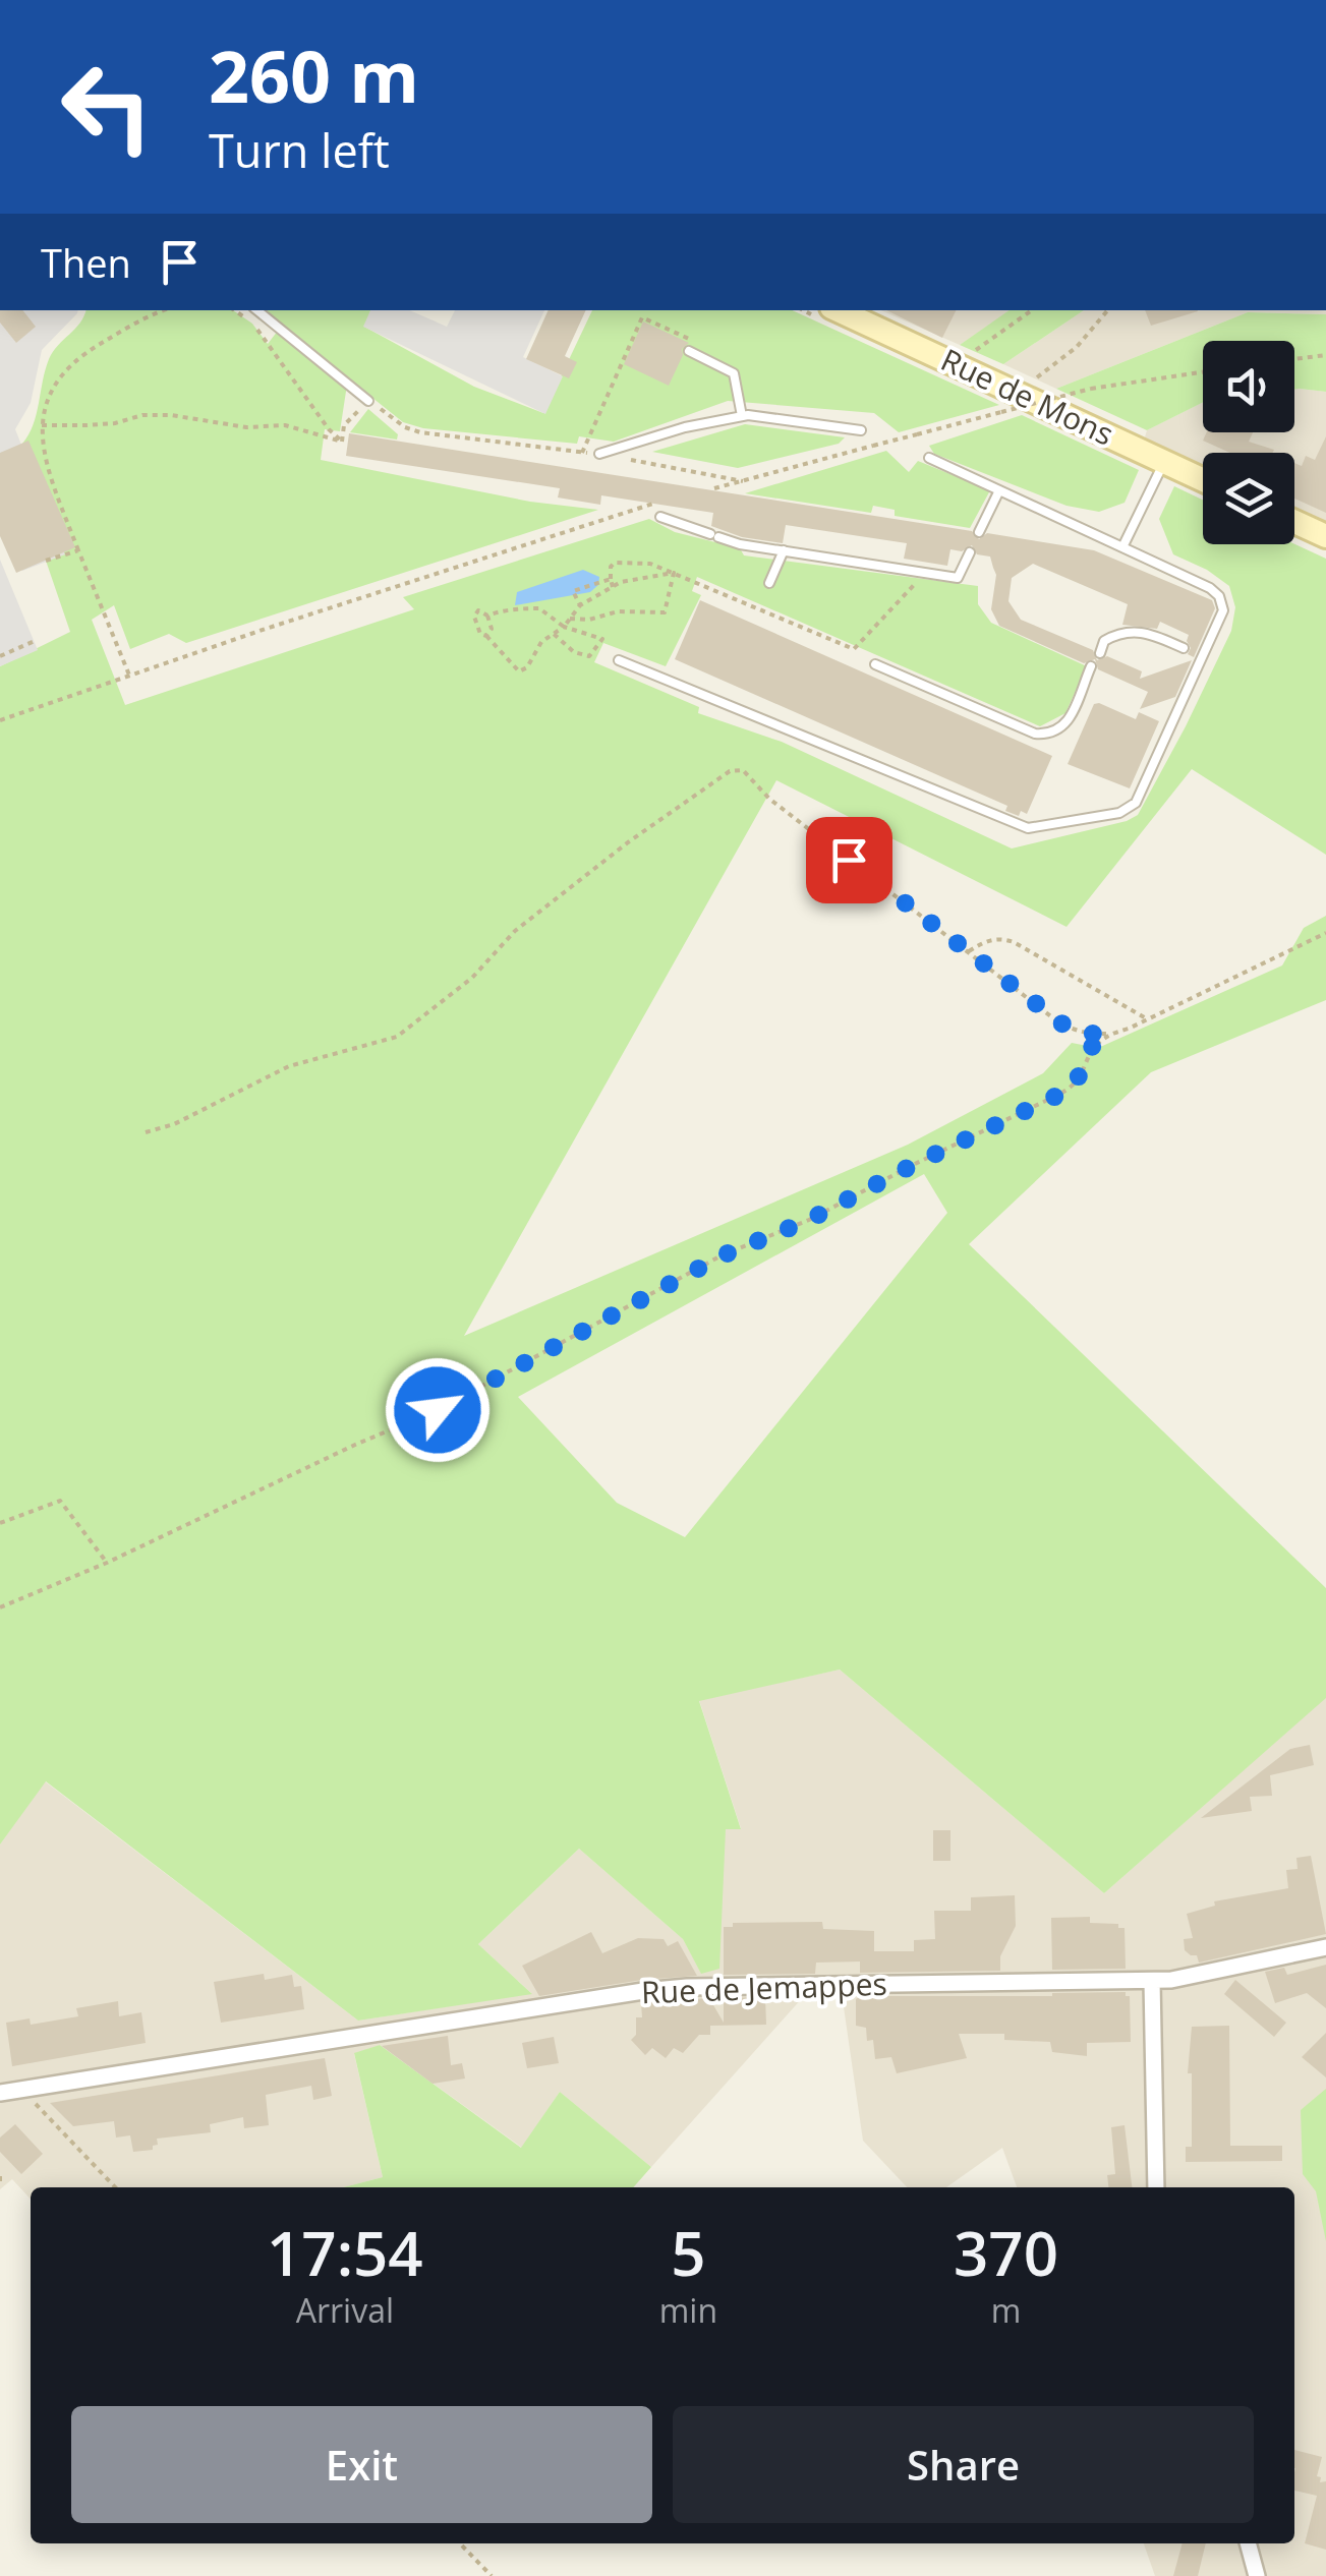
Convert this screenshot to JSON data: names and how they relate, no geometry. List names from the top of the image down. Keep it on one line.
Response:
{"streets":{"main road":["Rue de Mons"],"street":["Rue de Jemappes"]},"page":{"turn":["260 m","Turn left"],"then":"Then","eta":["17:54","Arrival","5","min","370","m"],"buttons":["Exit","Share"]}}
